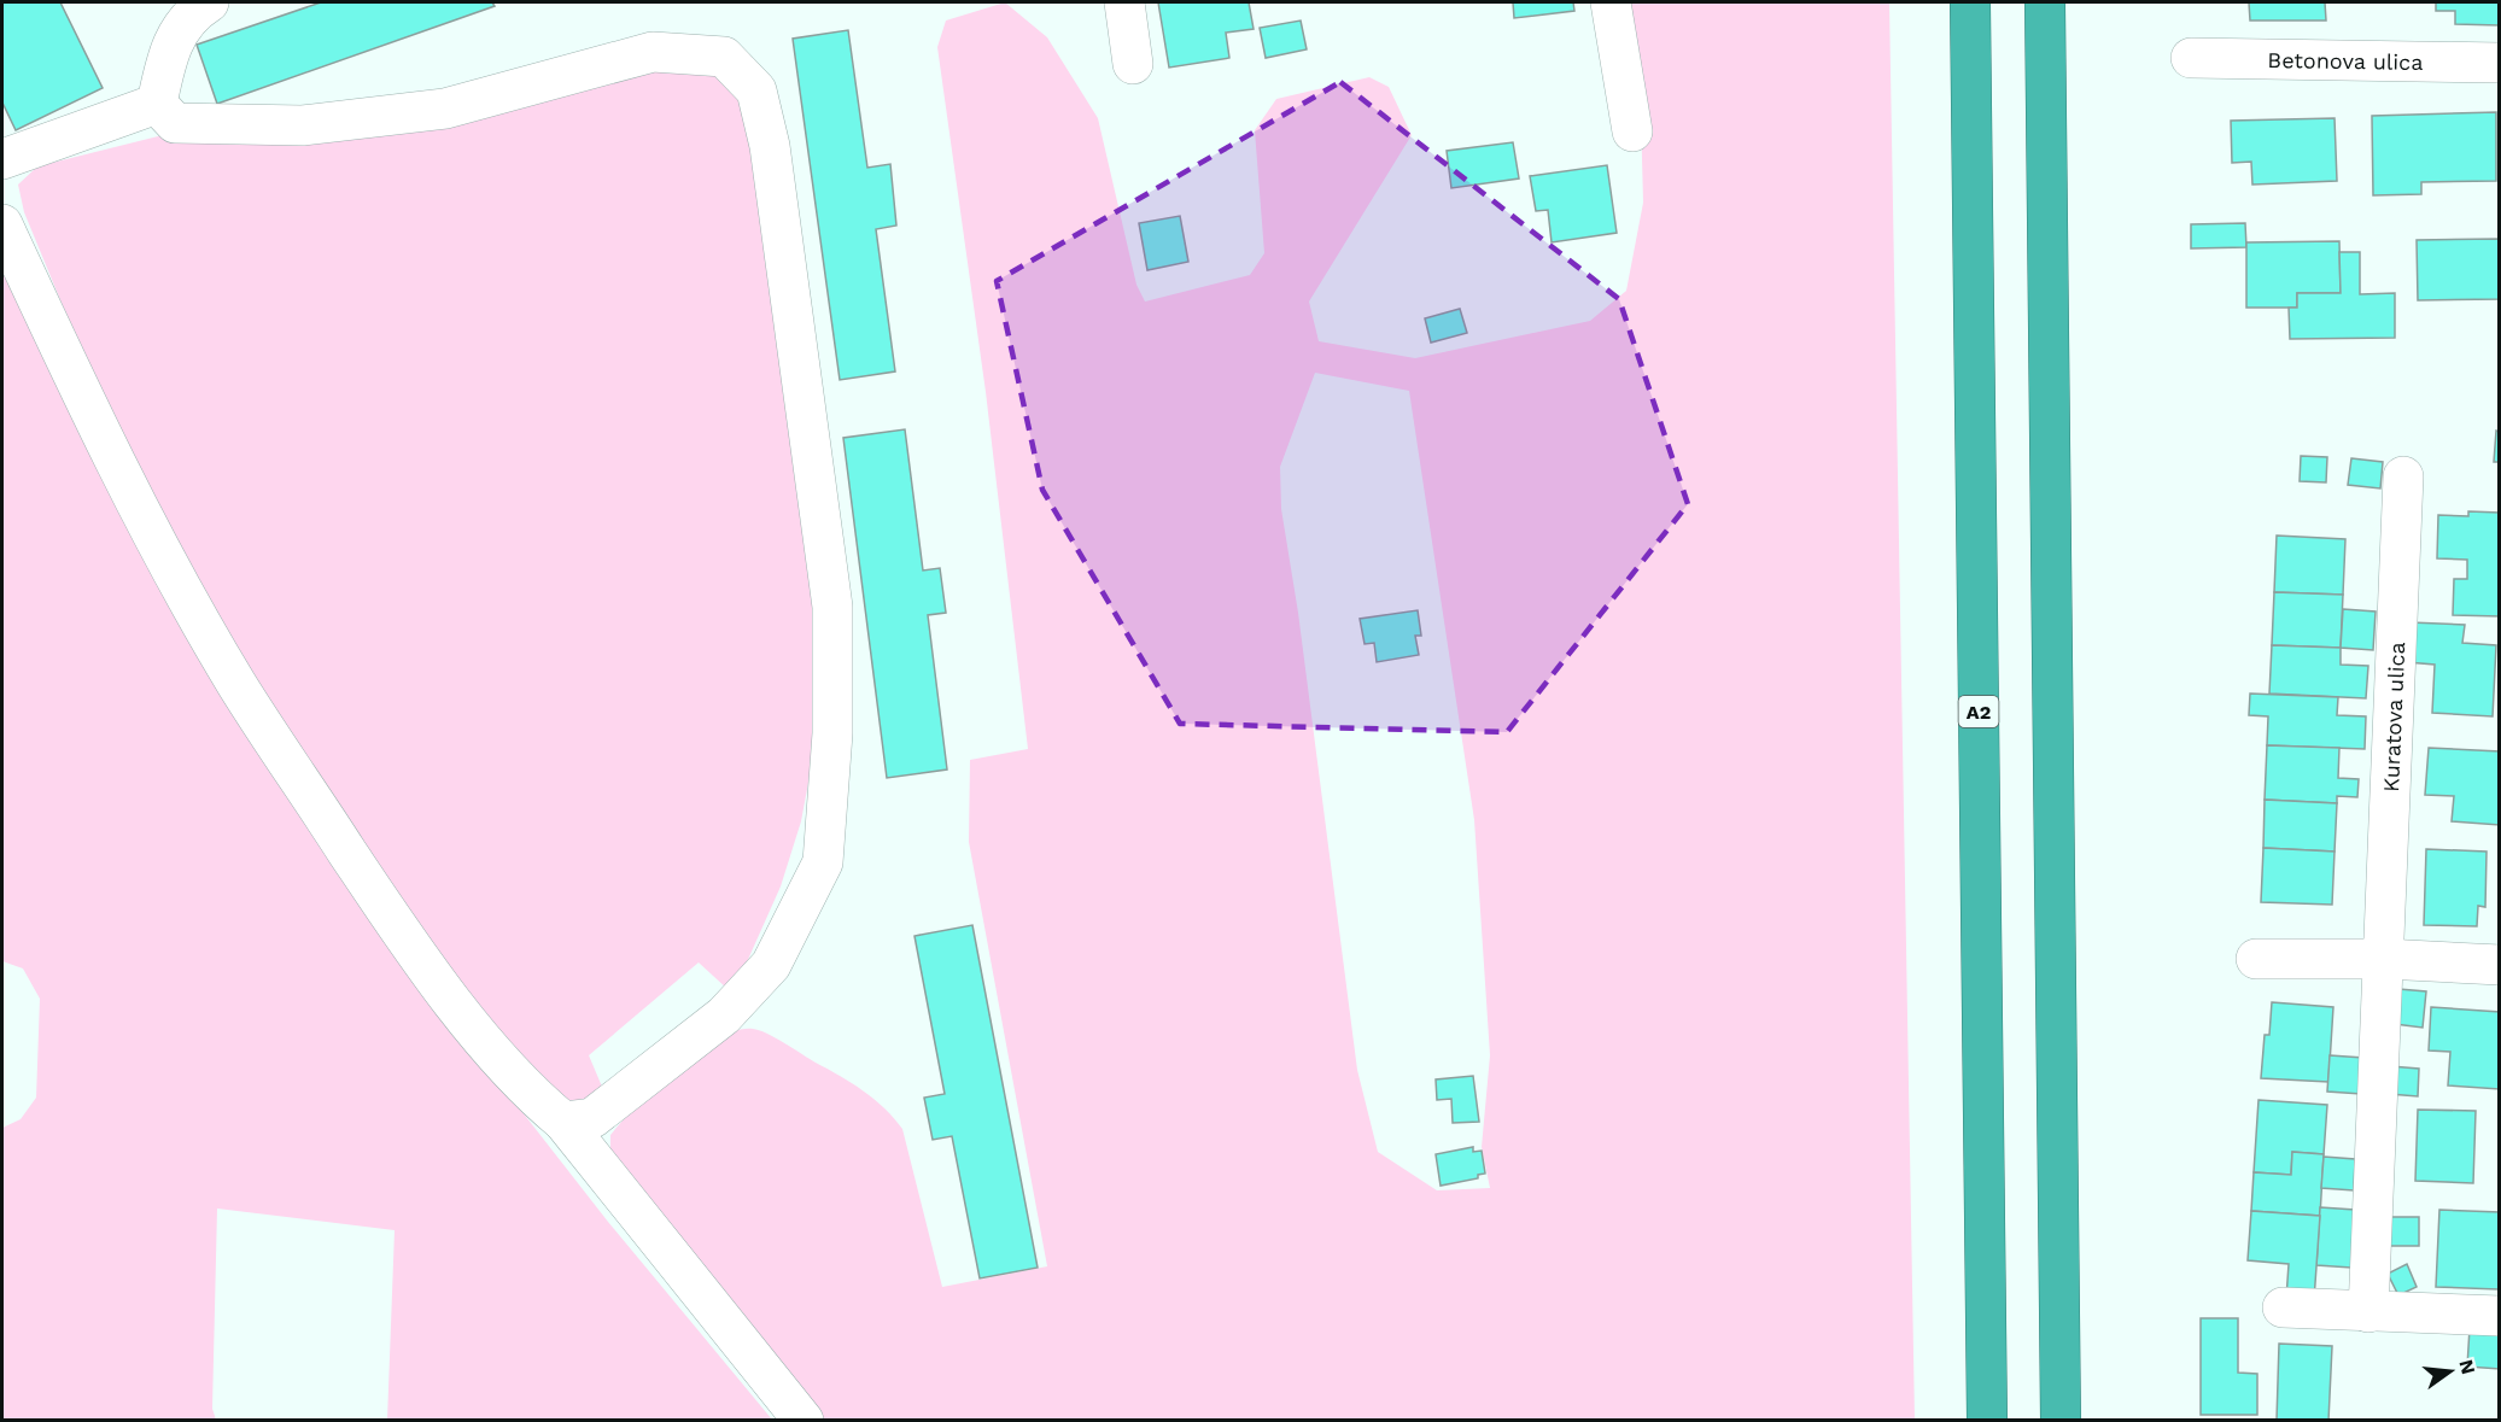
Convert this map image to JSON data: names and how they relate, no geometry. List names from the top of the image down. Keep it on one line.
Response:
{"streets":{"highway":["A2"],"street":["Betonova ulica","Kuratova ulica"]},"north":"right"}
